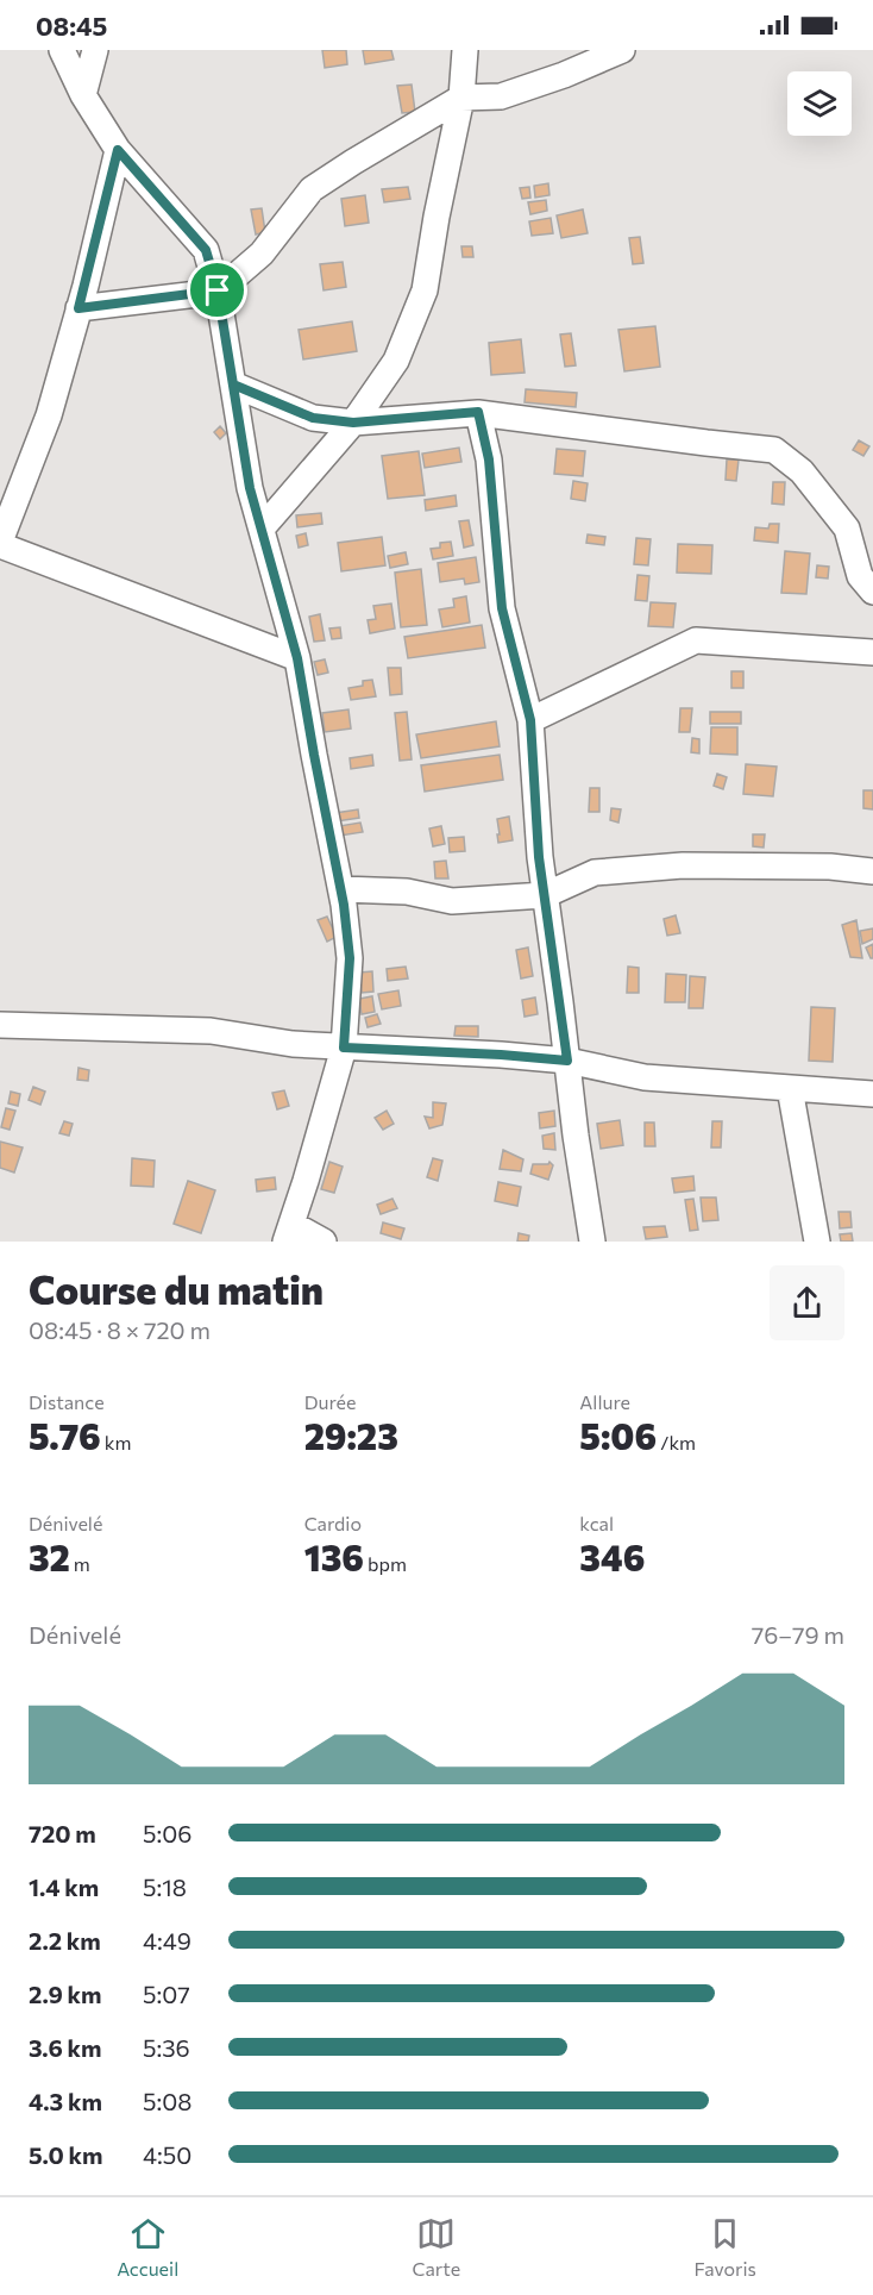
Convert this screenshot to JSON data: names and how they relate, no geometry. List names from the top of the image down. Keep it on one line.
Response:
{"page":{"status":"08:45","heading":["Course du matin","08:45 · 8 × 720 m"],"stats":[["Distance","5.76 km"],["Durée","29:23"],["Allure","5:06 /km"],["Dénivelé","32 m"],["Cardio","136 bpm"],["kcal","346"]],"chart":["Dénivelé","76–79 m"],"list":[{"name":"720 m","note":"5:06"},{"name":"1.4 km","note":"5:18"},{"name":"2.2 km","note":"4:49"},{"name":"2.9 km","note":"5:07"},{"name":"3.6 km","note":"5:36"},{"name":"4.3 km","note":"5:08"},{"name":"5.0 km","note":"4:50"}],"tabs":["Accueil","Carte","Favoris"]}}
